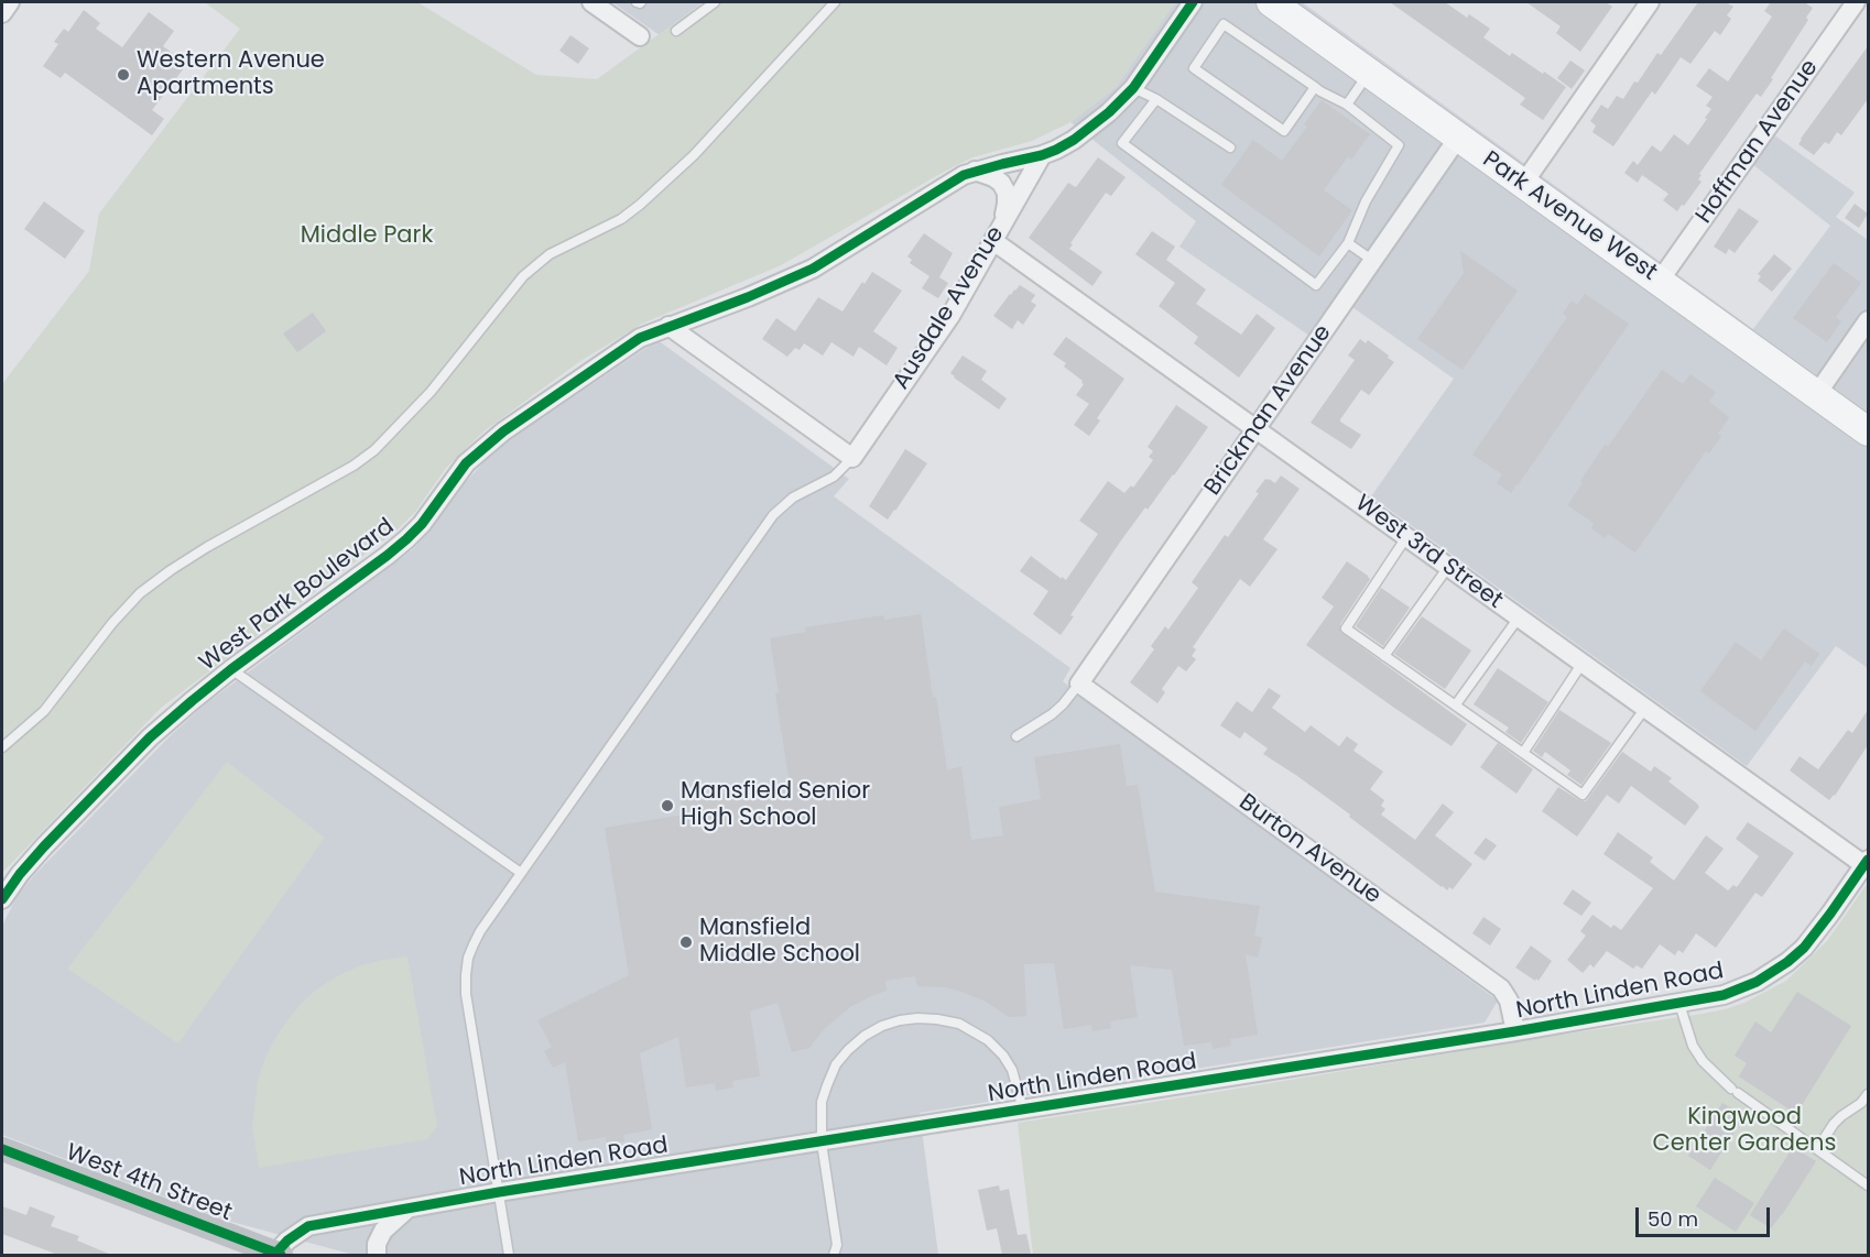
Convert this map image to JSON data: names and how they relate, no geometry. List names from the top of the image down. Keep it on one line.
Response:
{"streets":{"main road":["Park Avenue West","West 4th Street"],"street":["Hoffman Avenue","Ausdale Avenue","Brickman Avenue","West 3rd Street","West Park Boulevard","Burton Avenue","North Linden Road"]},"crossings":[["Hoffman Avenue","Park Avenue West"],["Park Avenue West","Brickman Avenue"],["Ausdale Avenue","West 3rd Street"],["Ausdale Avenue","West Park Boulevard"],["Brickman Avenue","West 3rd Street"],["Brickman Avenue","Burton Avenue"],["West 3rd Street","North Linden Road"],["Burton Avenue","North Linden Road"],["North Linden Road","West 4th Street"]],"parks":["Middle Park","Kingwood Center Gardens"],"places":["Western Avenue Apartments","Mansfield Senior High School","Mansfield Middle School"],"scale_bar":"50 m"}
